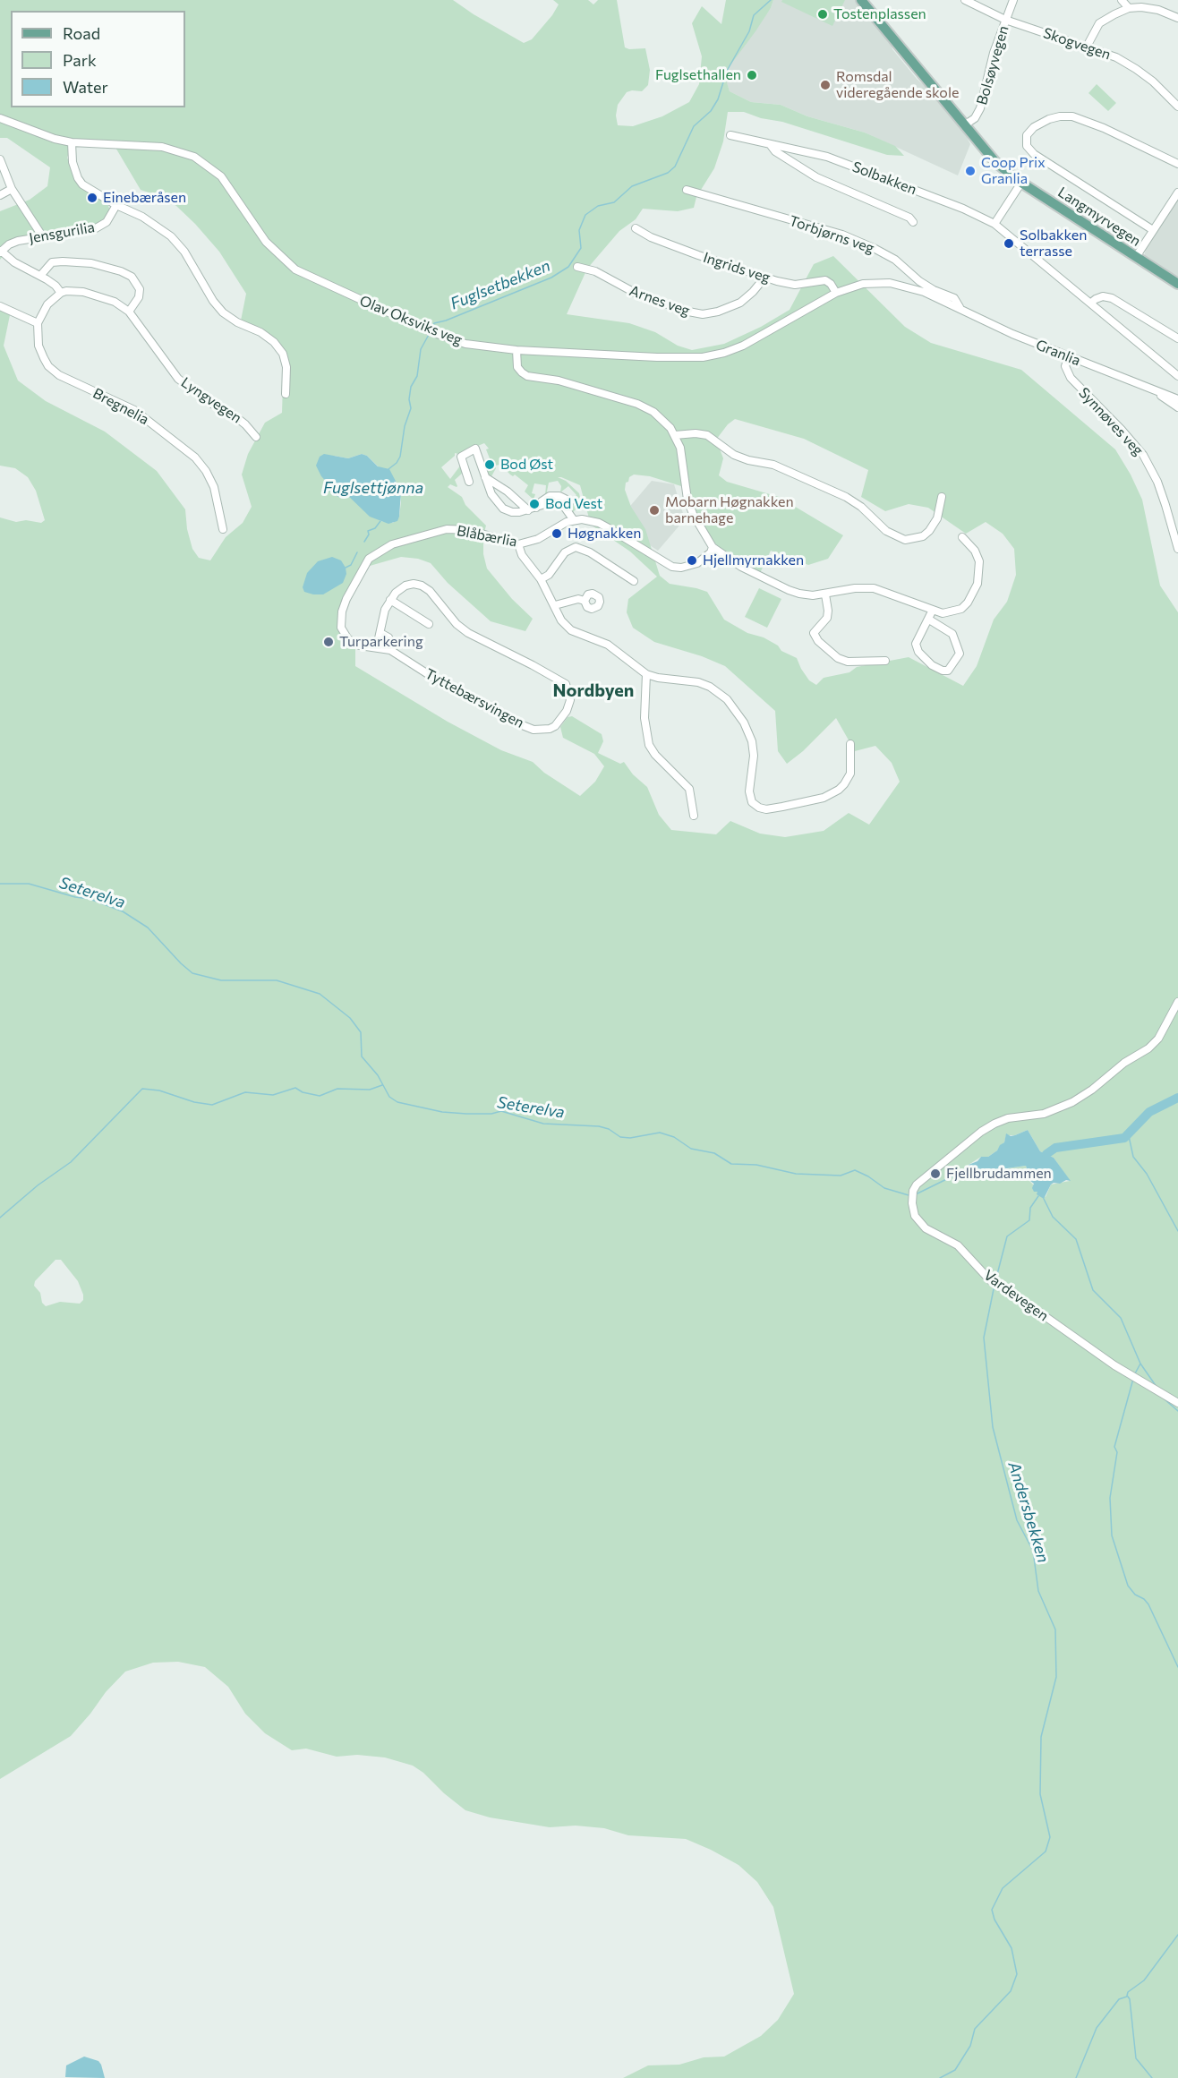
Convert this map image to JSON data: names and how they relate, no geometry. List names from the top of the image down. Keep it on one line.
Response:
{"streets":{"main road":["Langmyrvegen"],"street":["Skogvegen","Bolsøyvegen","Solbakken","Jensgurilia","Torbjørns veg","Ingrids veg","Arnes veg","Olav Oksviks veg","Granlia","Lyngvegen","Bregnelia","Synnøves veg","Blåbærlia","Tyttebærsvingen","Vardevegen"]},"crossings":[["Skogvegen","Bolsøyvegen"],["Bolsøyvegen","Langmyrvegen"],["Torbjørns veg","Olav Oksviks veg"],["Torbjørns veg","Granlia"],["Ingrids veg","Arnes veg"],["Ingrids veg","Olav Oksviks veg"],["Olav Oksviks veg","Granlia"],["Granlia","Synnøves veg"],["Blåbærlia","Tyttebærsvingen"]],"districts":["Nordbyen"],"water":["Fuglsetbekken","Fuglsettjønna","Seterelva","Andersbekken"],"places":["Tostenplassen","Fuglsethallen","Romsdal videregående skole","Coop Prix Granlia","Einebæråsen","Solbakken terrasse","Bod Øst","Bod Vest","Mobarn Høgnakken barnehage","Høgnakken","Hjellmyrnakken","Turparkering","Fjellbrudammen"],"legend":["Road","Park","Water"]}
